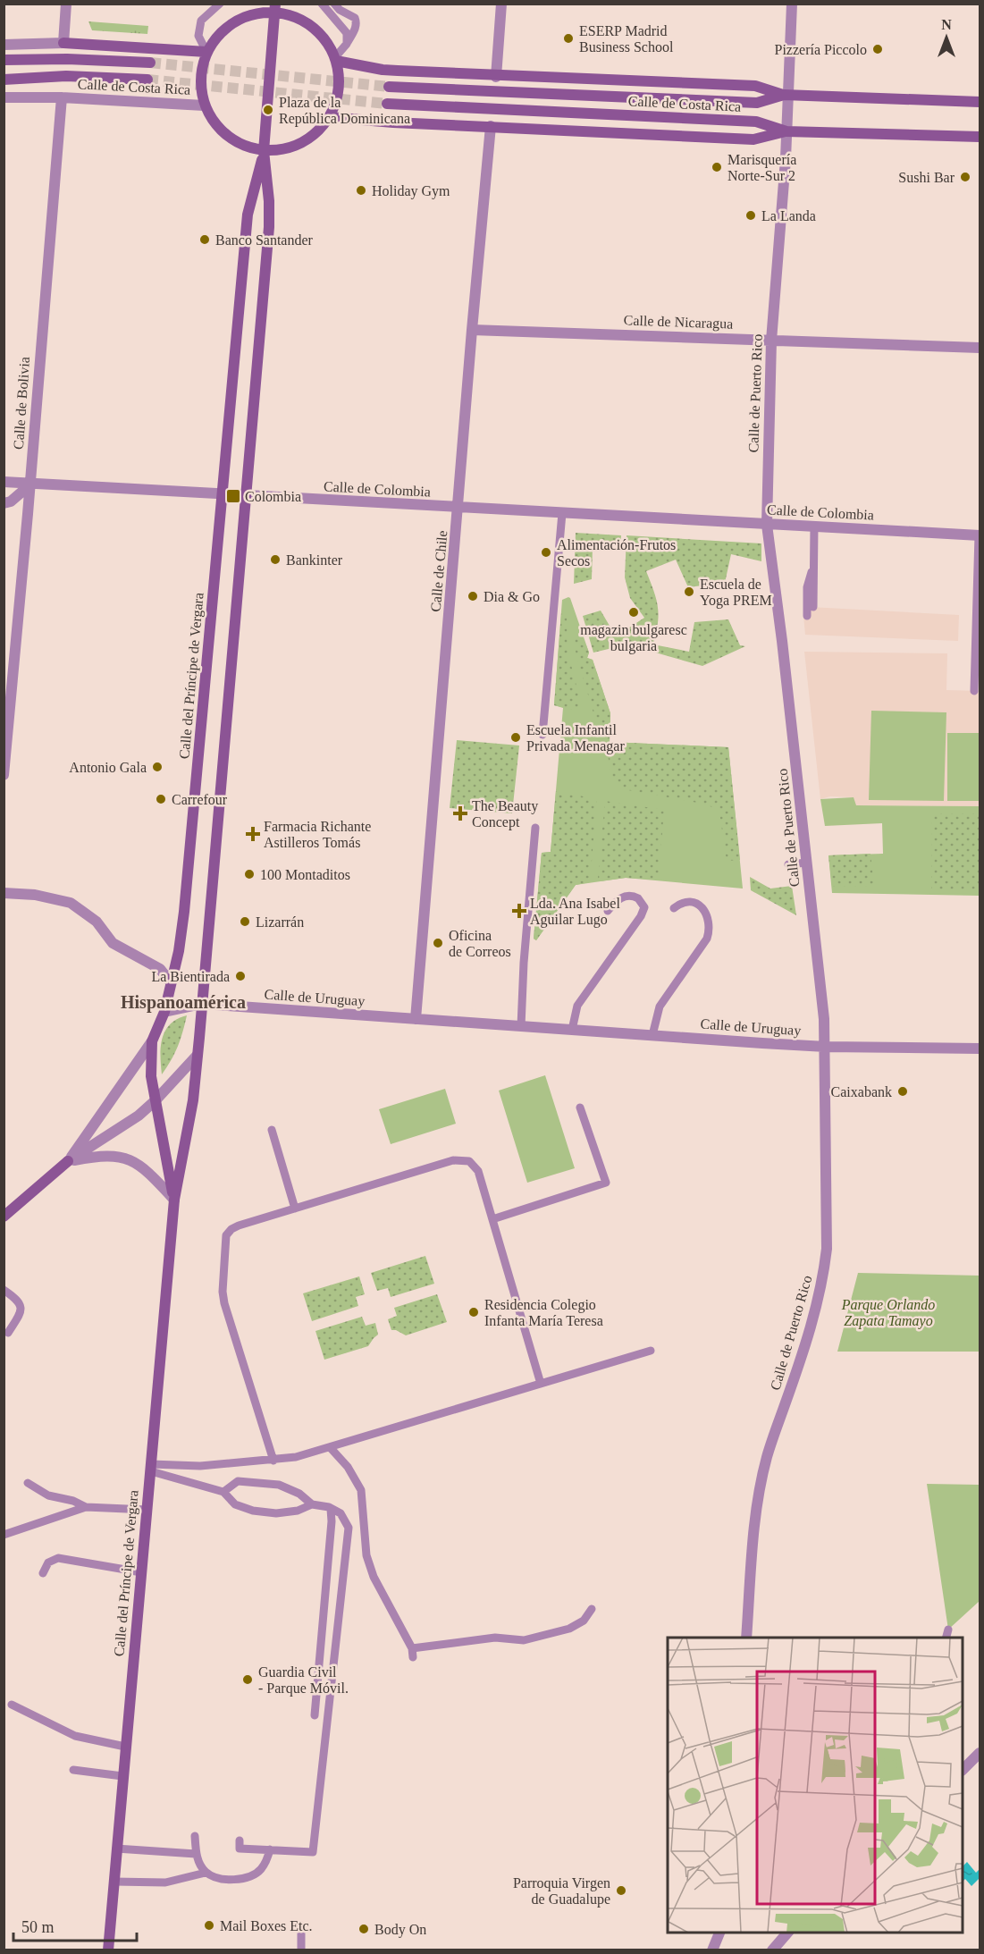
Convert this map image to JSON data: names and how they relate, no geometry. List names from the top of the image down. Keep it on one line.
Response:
{"streets":{"main road":["Calle de Costa Rica","Calle del Príncipe de Vergara"],"street":["Calle de Nicaragua","Calle de Puerto Rico","Calle de Bolivia","Calle de Colombia","Calle de Chile","Calle de Uruguay"]},"crossings":[["Calle de Costa Rica","Calle de Puerto Rico"],["Calle de Costa Rica","Calle de Bolivia"],["Calle de Nicaragua","Calle de Puerto Rico"],["Calle de Nicaragua","Calle de Chile"],["Calle de Puerto Rico","Calle de Colombia"],["Calle de Puerto Rico","Calle de Uruguay"],["Calle de Bolivia","Calle de Colombia"],["Calle de Colombia","Calle de Chile"],["Calle de Colombia","Calle del Príncipe de Vergara"],["Calle de Chile","Calle de Uruguay"],["Calle del Príncipe de Vergara","Calle de Uruguay"]],"districts":["Hispanoamérica"],"parks":["Parque Orlando Zapata Tamayo"],"places":{"other":["ESERP Madrid Business School","Pizzería Piccolo","Plaza de la República Dominicana","Marisquería Norte-Sur 2","Sushi Bar","Holiday Gym","La Landa","Banco Santander","Alimentación-Frutos Secos","Bankinter","Escuela de Yoga PREM","Dia & Go","magazin bulgaresc bulgaria","Escuela Infantil Privada Menagar","Antonio Gala","Carrefour","100 Montaditos","Lizarrán","Oficina de Correos","La Bientirada","Caixabank","Residencia Colegio Infanta María Teresa","Guardia Civil - Parque Móvil.","Parroquia Virgen de Guadalupe","Mail Boxes Etc.","Body On"],"transit":["Colombia"],"health":["The Beauty Concept","Farmacia Richante Astilleros Tomás","Lda. Ana Isabel Aguilar Lugo"]},"scale_bar":"50 m","north":"top"}
